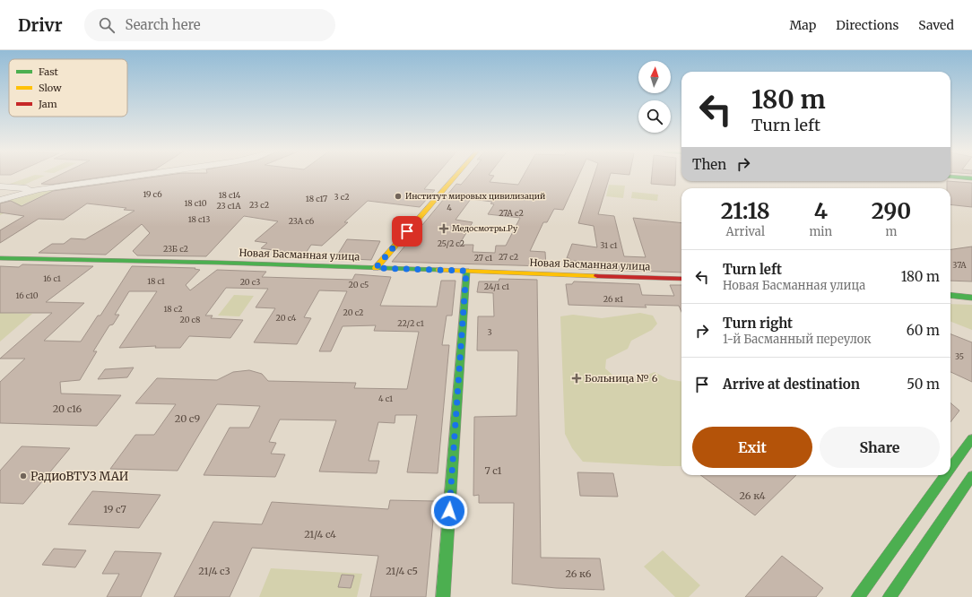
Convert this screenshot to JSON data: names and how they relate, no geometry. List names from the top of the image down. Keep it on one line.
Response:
{"streets":{"main road":["Новая Басманная улица"]},"places":{"other":["Институт мировых цивилизаций","РадиоВТУЗ МАИ"],"health":["Медосмотры.Ру","Больница № 6"]},"house_numbers":["19 с6","18 с14","3 с2","18 с17","18 с10","23 с2","23 с1А","4","27А с2","18 с13","23А с6","25/2 с2","31 с1","23Б с2","27 с2","27 с1","37А","16 с1","18 с1","20 с3","20 с5","24/1 с1","16 с10","26 к1","18 с2","20 с2","20 с4","20 с8","22/2 с1","3","35","4 с1","20 с16","20 с9","7 с1","26 к4","19 с7","21/4 с4","21/4 с3","21/4 с5","26 к6"],"legend":["Fast","Slow","Jam"],"north":"top","page":{"header":"Drivr","search":"Search here","nav":["Map","Directions","Saved"],"turn":["180 m","Turn left"],"then":"Then","eta":["21:18","Arrival","4","min","290","m"],"list":[{"name":"Turn left","note":"Новая Басманная улица","value":"180 m"},{"name":"Turn right","note":"1-й Басманный переулок","value":"60 m"},{"name":"Arrive at destination","value":"50 m"}],"buttons":["Exit","Share"]}}
